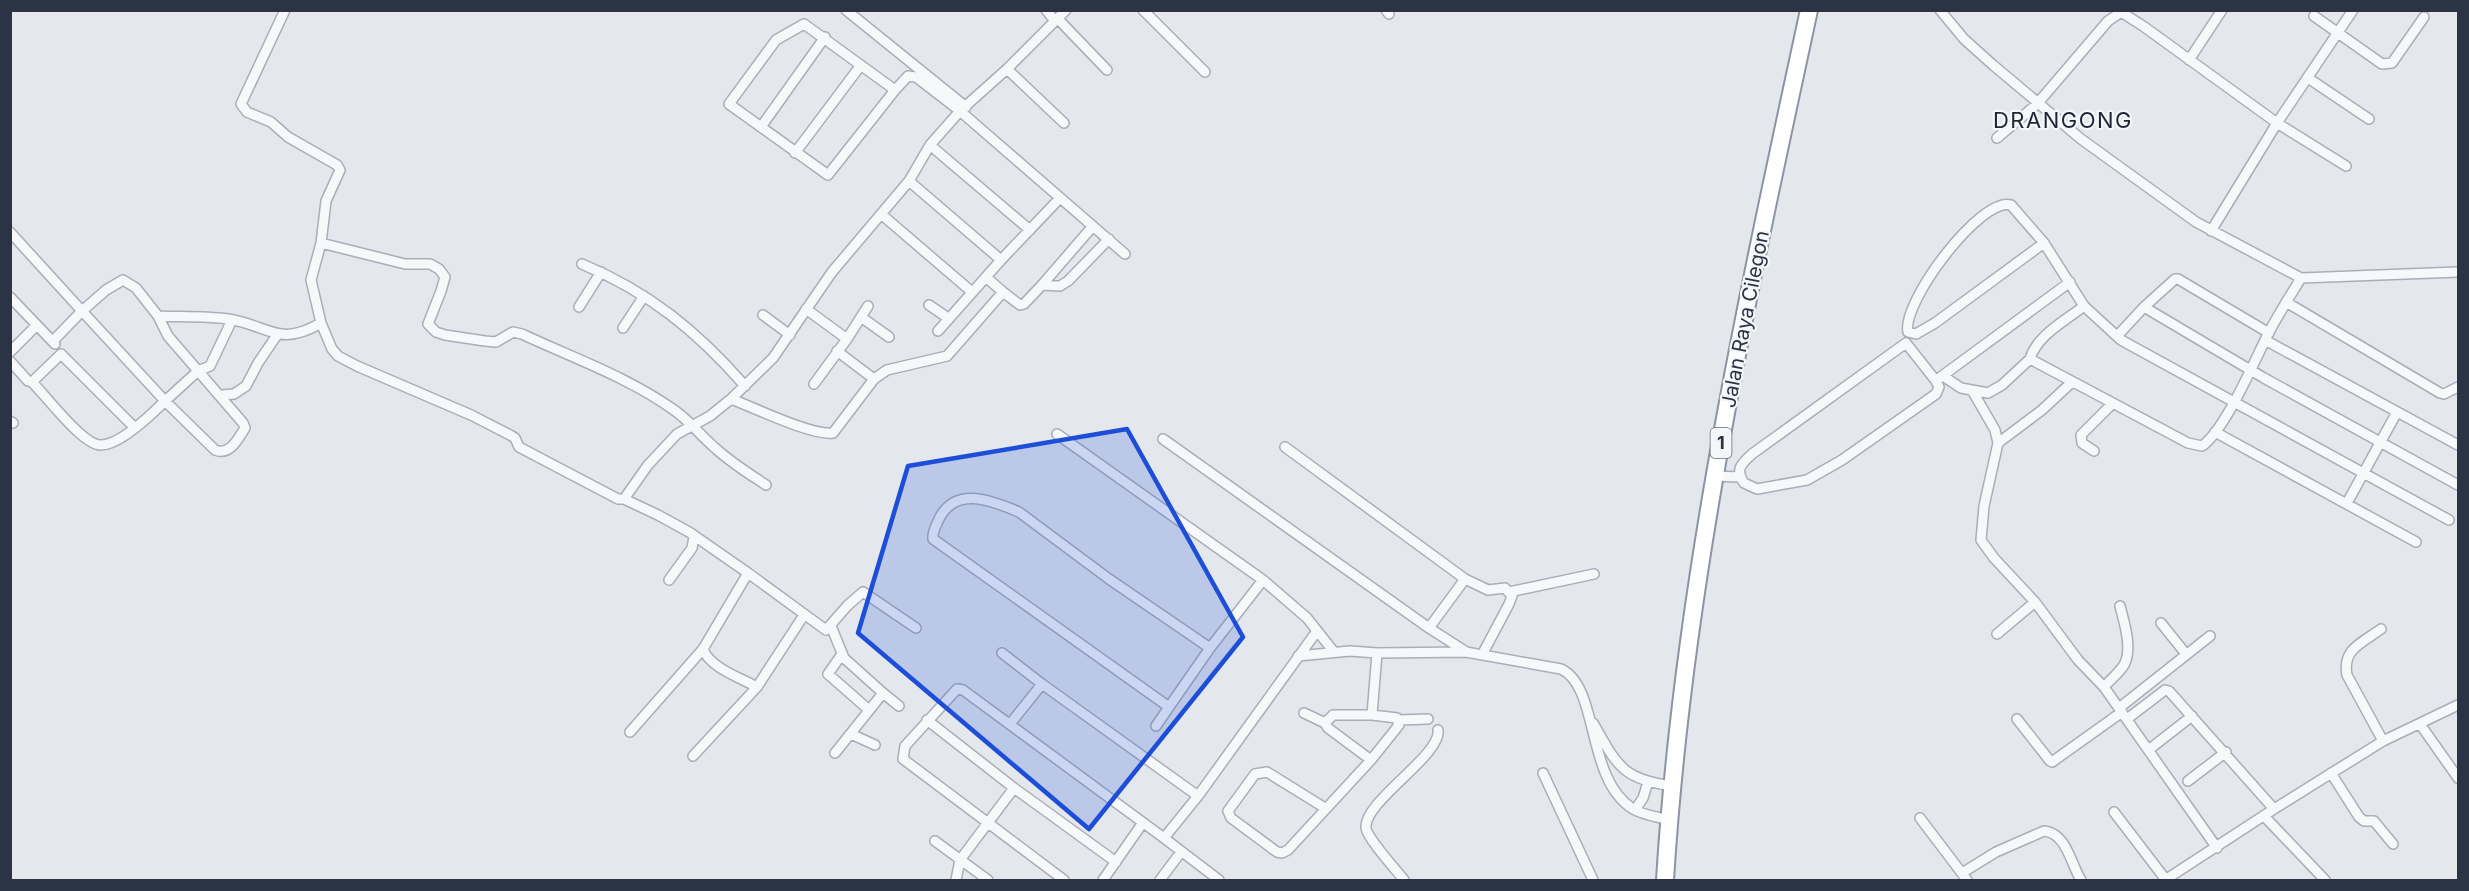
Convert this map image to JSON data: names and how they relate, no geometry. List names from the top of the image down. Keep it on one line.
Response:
{"streets":{"highway":["Jalan Raya Cilegon","1"]},"districts":["DRANGONG"]}
